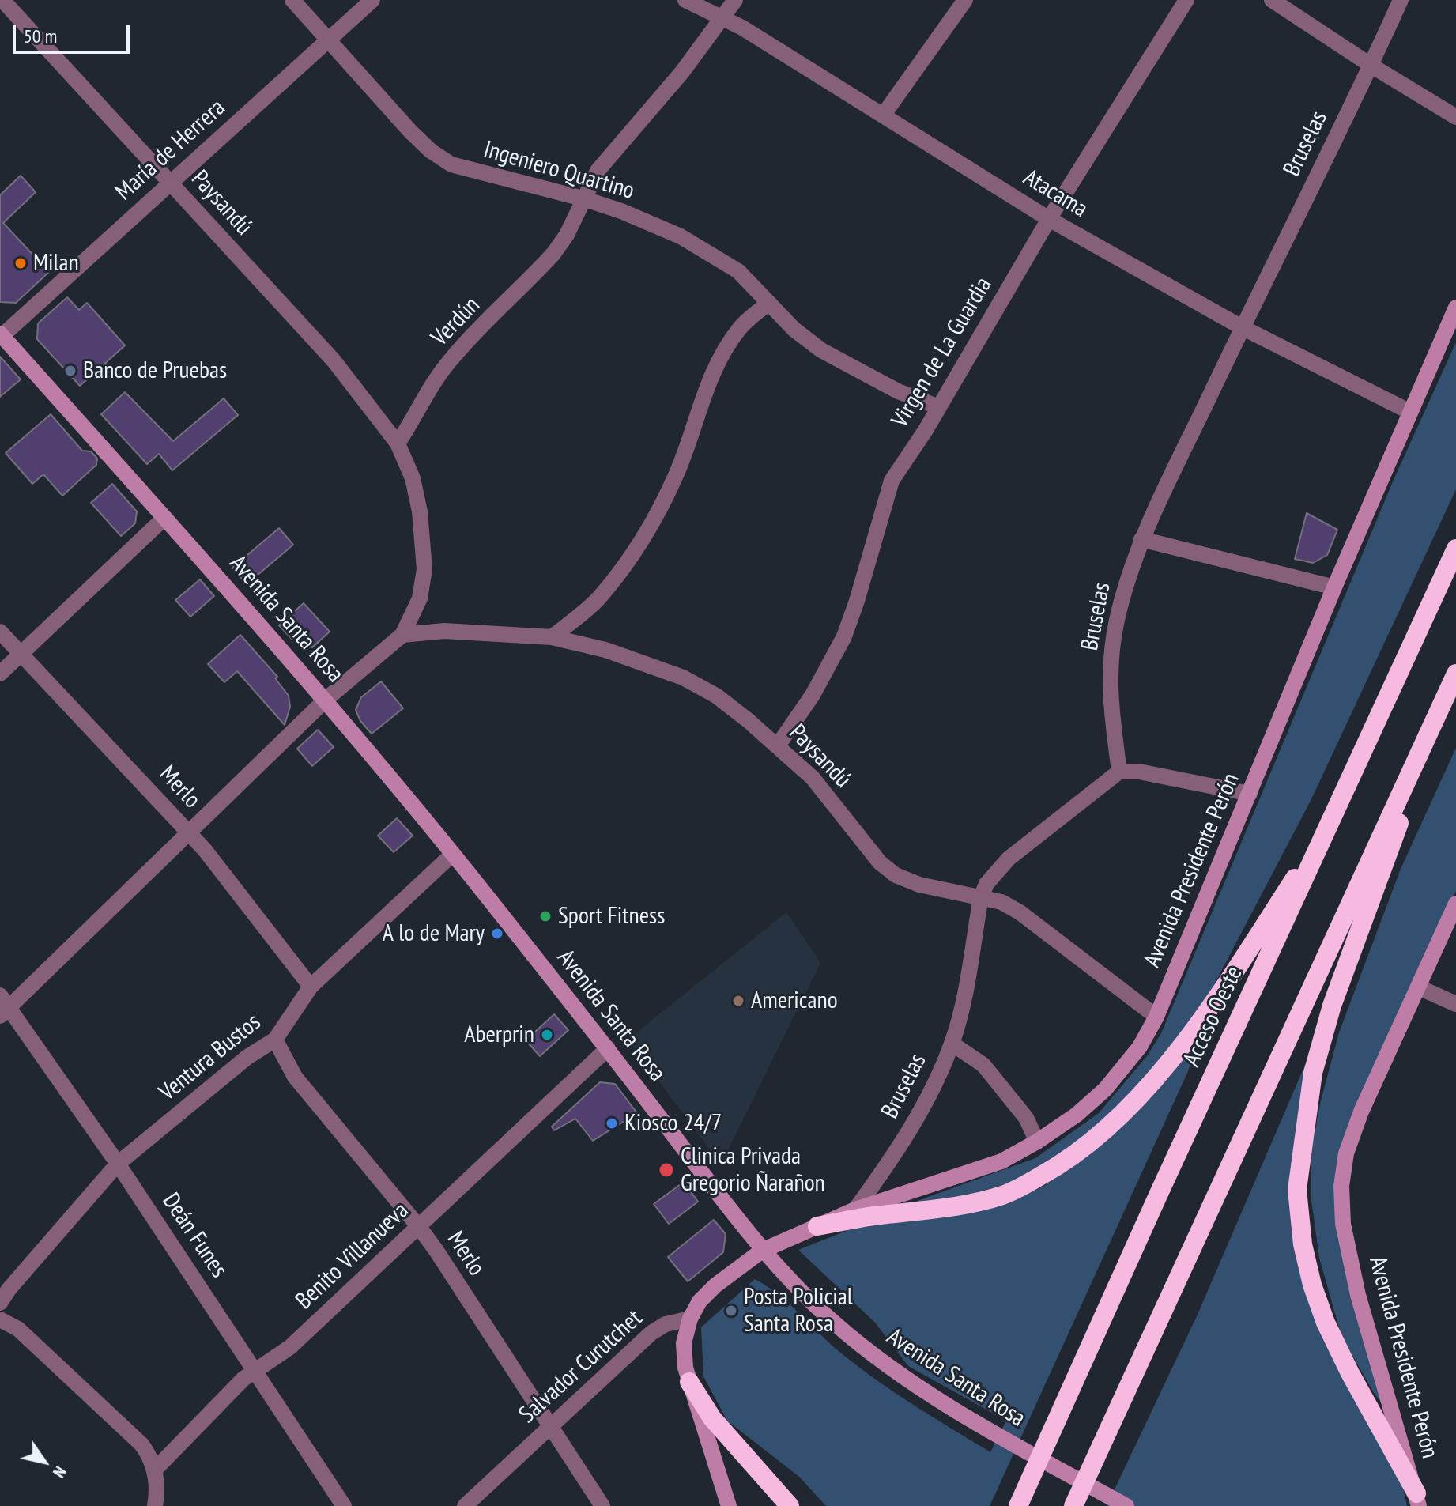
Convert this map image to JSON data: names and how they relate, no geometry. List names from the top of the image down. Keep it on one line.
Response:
{"streets":{"highway":["Acceso Oeste"],"street":["Bruselas","María de Herrera","Ingeniero Quartino","Atacama","Paysandú","Verdún","Virgen de La Guardia","Avenida Santa Rosa","Merlo","Avenida Presidente Perón","Ventura Bustos","Deán Funes","Benito Villanueva","Salvador Curutchet"]},"crossings":[["Bruselas","Atacama"],["Bruselas","Paysandú"],["Bruselas","Avenida Presidente Perón"],["María de Herrera","Ingeniero Quartino"],["María de Herrera","Paysandú"],["María de Herrera","Avenida Santa Rosa"],["Ingeniero Quartino","Verdún"],["Ingeniero Quartino","Virgen de La Guardia"],["Atacama","Verdún"],["Atacama","Virgen de La Guardia"],["Atacama","Avenida Presidente Perón"],["Paysandú","Verdún"],["Paysandú","Virgen de La Guardia"],["Paysandú","Avenida Presidente Perón"],["Avenida Santa Rosa","Avenida Presidente Perón"],["Avenida Santa Rosa","Ventura Bustos"],["Avenida Santa Rosa","Benito Villanueva"],["Merlo","Ventura Bustos"],["Merlo","Benito Villanueva"],["Merlo","Salvador Curutchet"],["Ventura Bustos","Deán Funes"],["Deán Funes","Benito Villanueva"]],"places":["Milan","Banco de Pruebas","Sport Fitness","A lo de Mary","Americano","Aberprin","Kiosco 24/7","Clinica Privada Gregorio Ñarañon","Posta Policial Santa Rosa"],"scale_bar":"50 m","north":"bottom right"}
